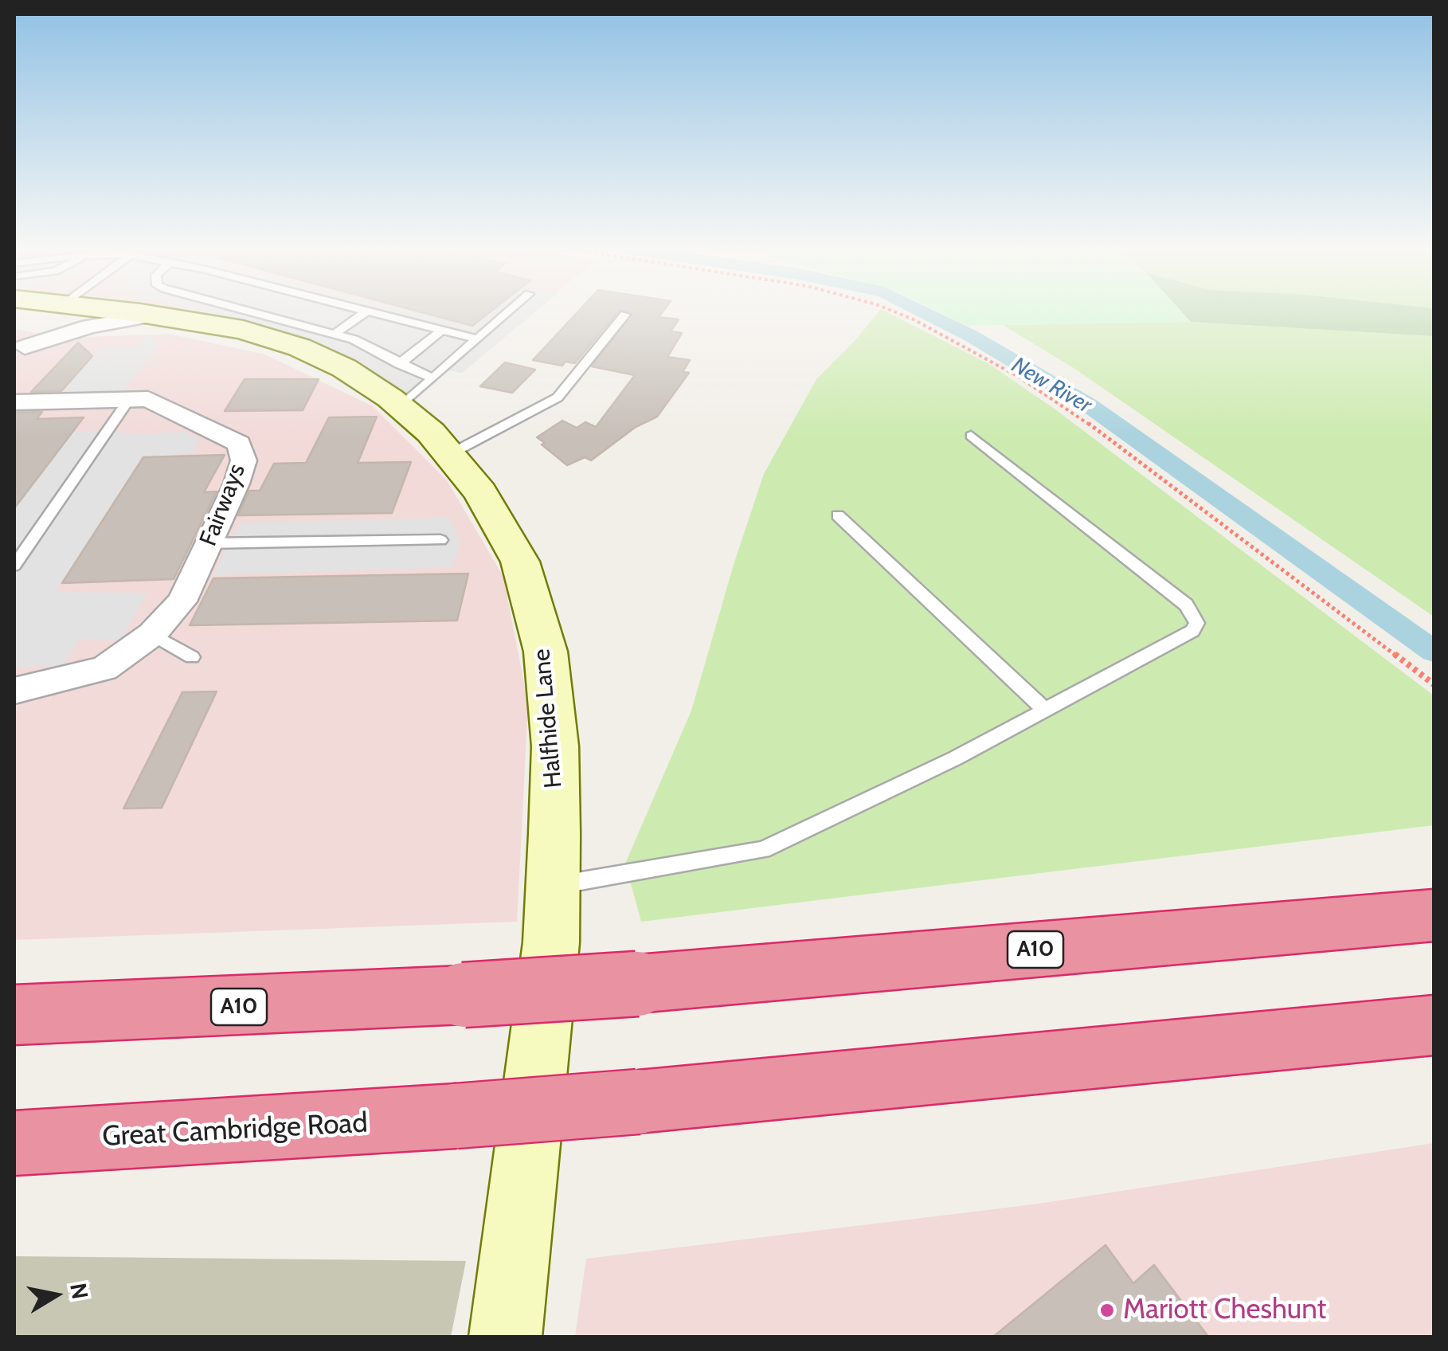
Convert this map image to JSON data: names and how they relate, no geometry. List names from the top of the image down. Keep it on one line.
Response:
{"streets":{"highway":["A10","Great Cambridge Road"],"main road":["Halfhide Lane"],"street":["Fairways"]},"water":["New River"],"places":["Mariott Cheshunt"],"north":"right"}
